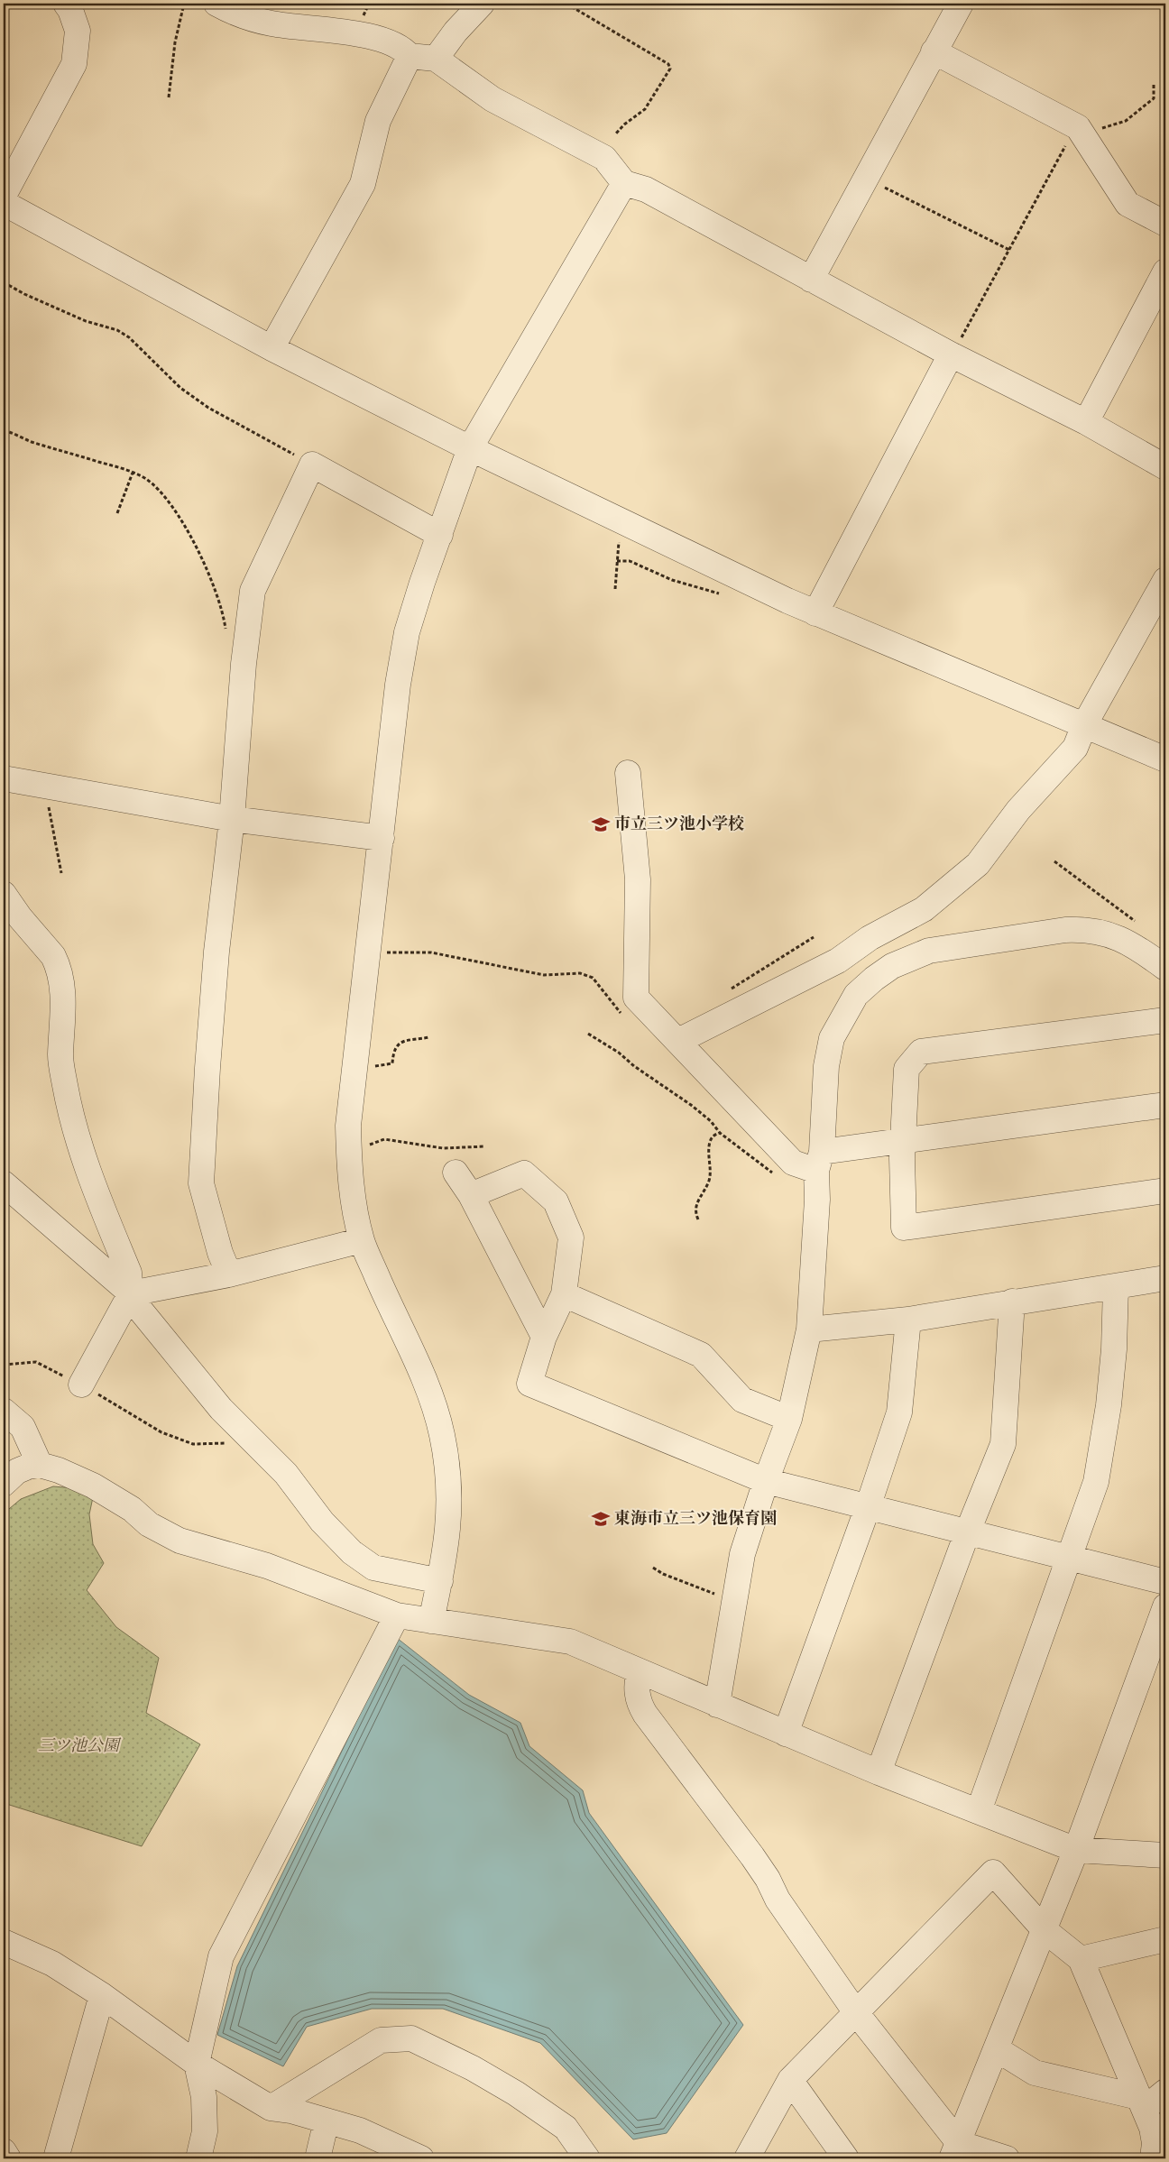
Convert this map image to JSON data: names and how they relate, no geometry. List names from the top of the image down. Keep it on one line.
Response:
{"parks":["三ツ池公園"],"places":{"school or university":["市立三ツ池小学校","東海市立三ツ池保育園"]}}
